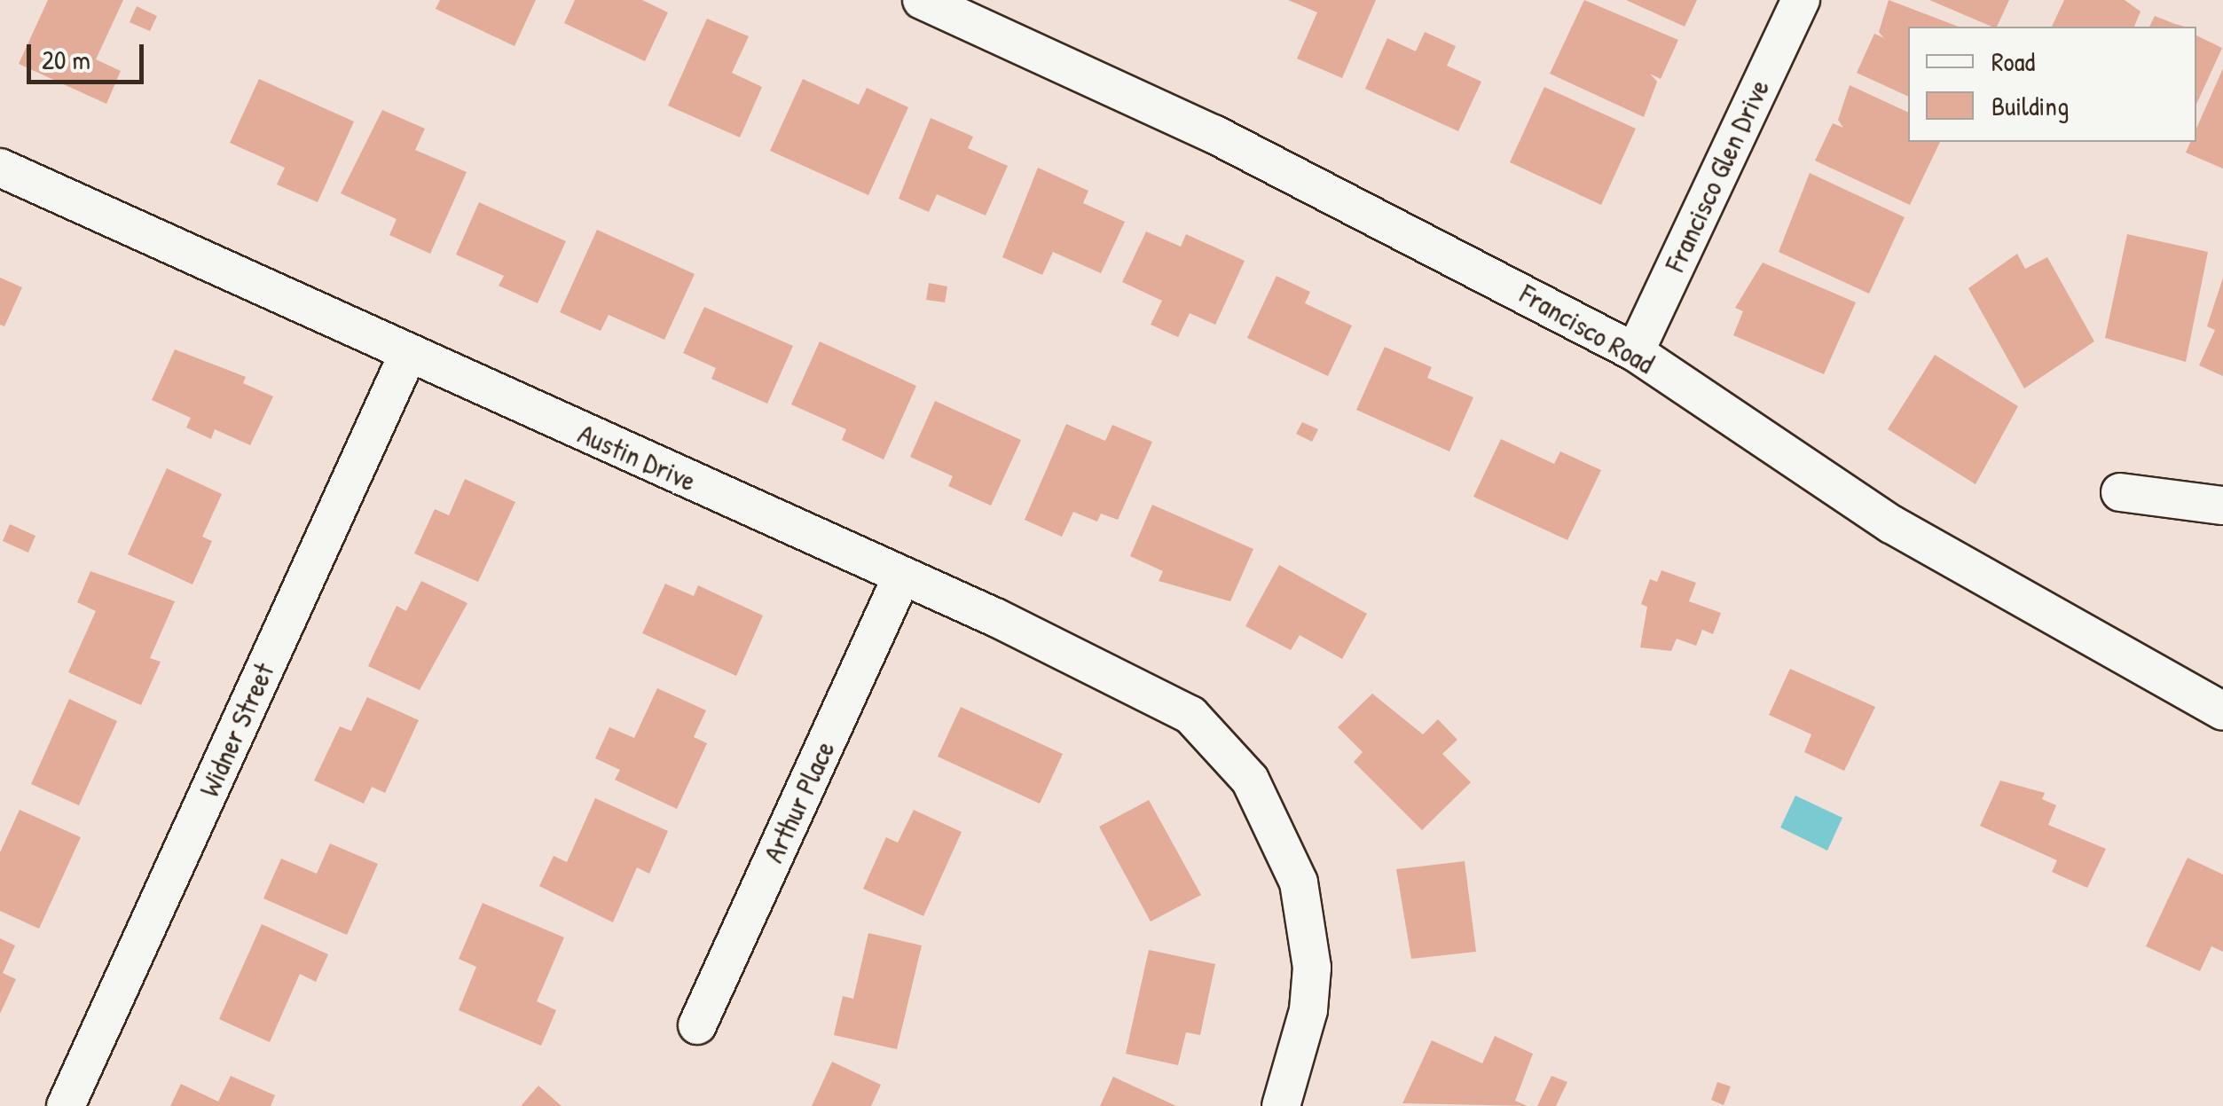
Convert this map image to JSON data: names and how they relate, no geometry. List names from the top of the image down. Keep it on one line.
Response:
{"streets":{"street":["Francisco Glen Drive","Francisco Road","Austin Drive","Widner Street","Arthur Place"]},"crossings":[["Francisco Glen Drive","Francisco Road"],["Austin Drive","Widner Street"],["Austin Drive","Arthur Place"]],"legend":["Road","Building"],"scale_bar":"20 m"}
